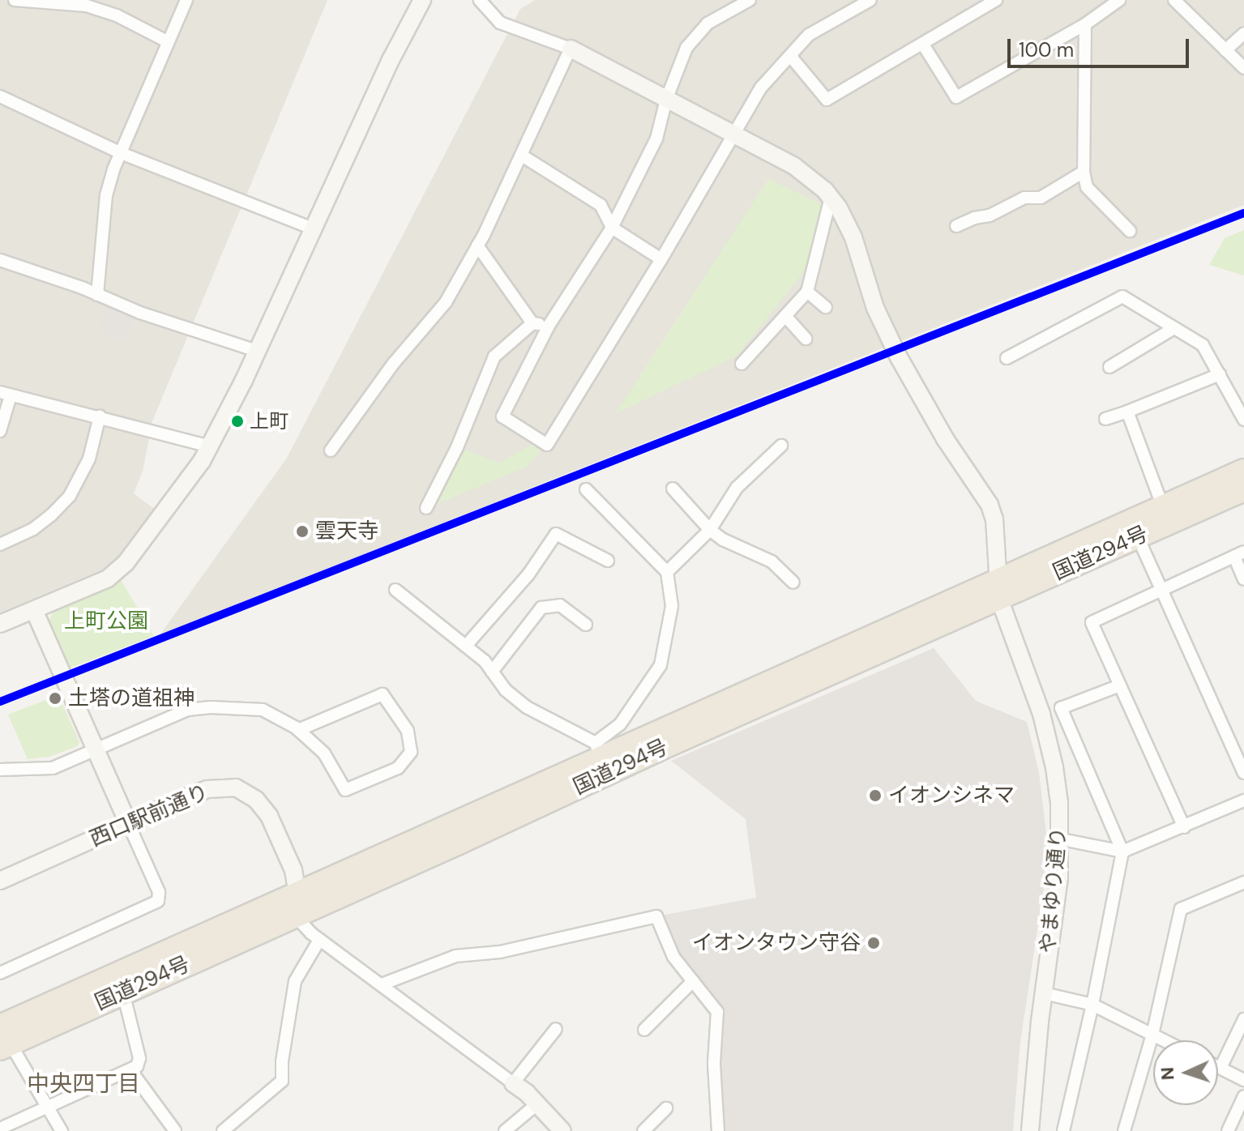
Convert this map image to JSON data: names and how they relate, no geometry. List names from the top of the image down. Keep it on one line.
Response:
{"streets":{"highway":["国道294号"],"street":["西口駅前通り","やまゆり通り"]},"crossings":[["国道294号","西口駅前通り"],["国道294号","やまゆり通り"]],"districts":["中央四丁目"],"parks":["上町公園"],"places":["上町","雲天寺","土塔の道祖神","イオンシネマ","イオンタウン守谷"],"scale_bar":"100 m","north":"left"}
